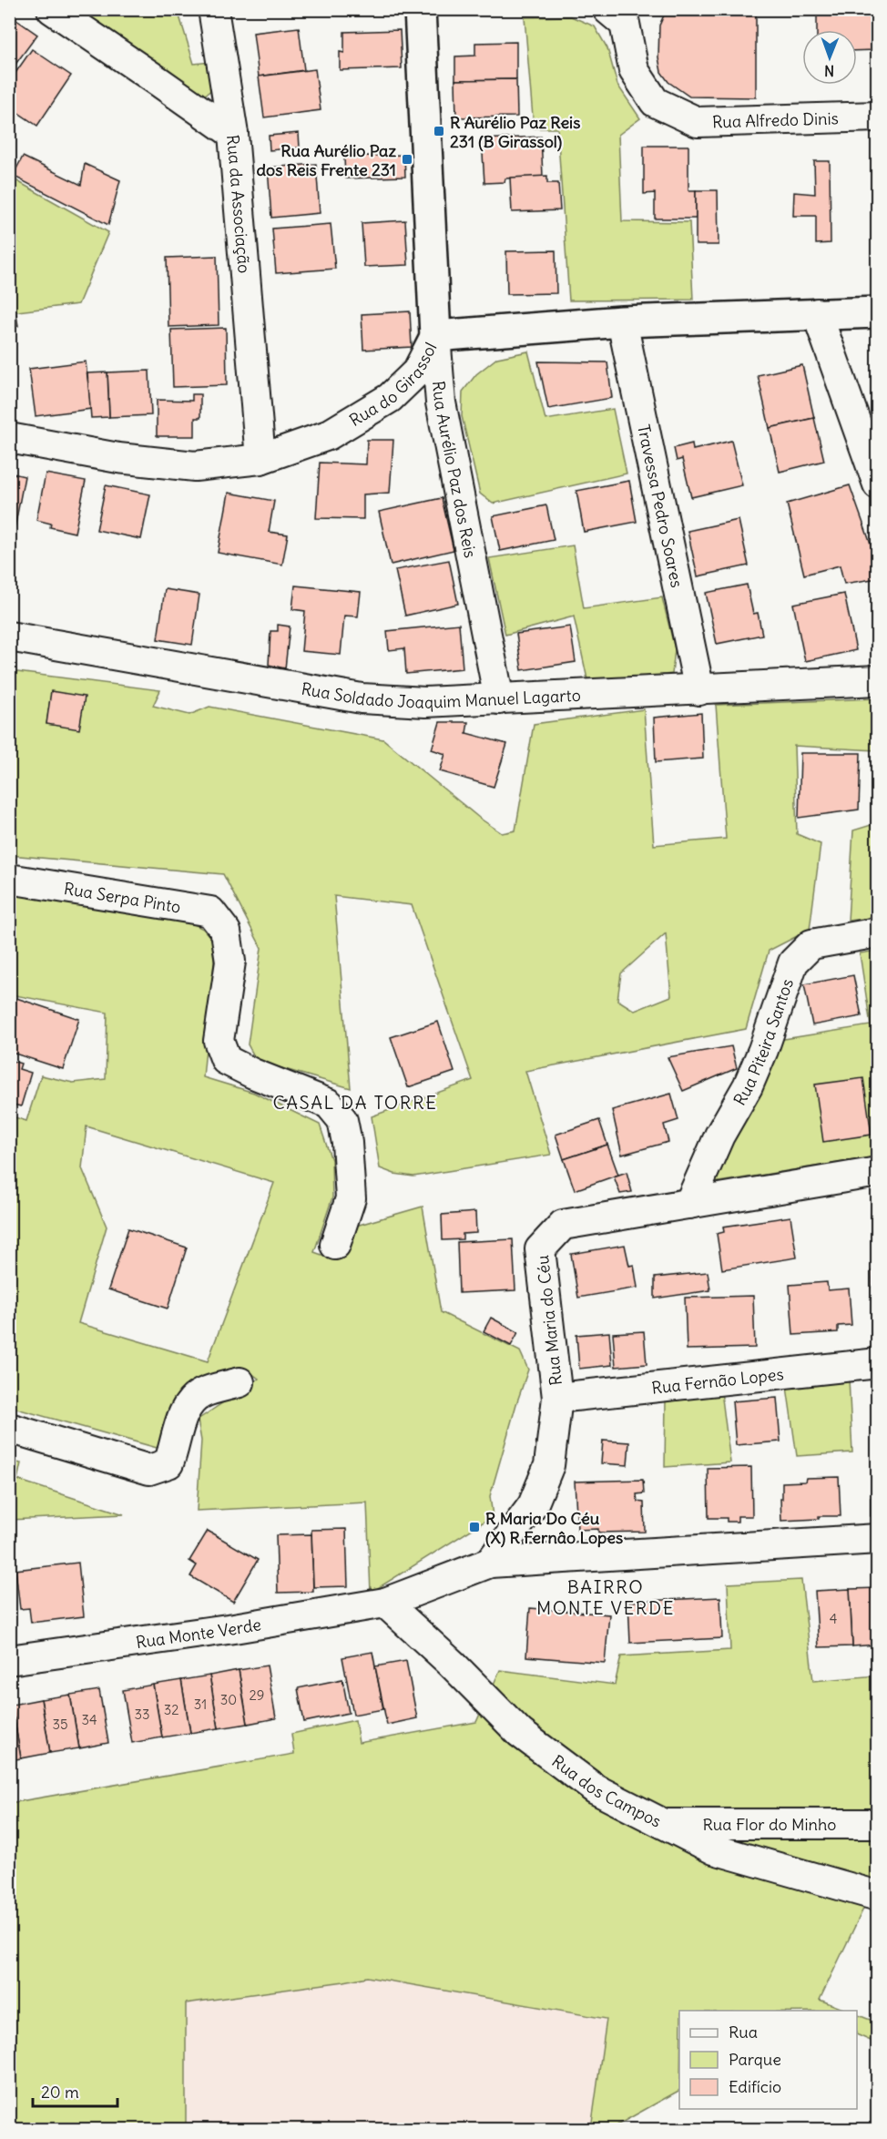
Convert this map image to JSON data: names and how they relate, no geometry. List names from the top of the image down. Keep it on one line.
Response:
{"streets":{"street":["Rua Alfredo Dinis","Rua da Associação","Rua do Girassol","Rua Aurélio Paz dos Reis","Travessa Pedro Soares","Rua Soldado Joaquim Manuel Lagarto","Rua Serpa Pinto","Rua Piteira Santos","Rua Maria do Céu","Rua Fernão Lopes","Rua Monte Verde","Rua dos Campos","Rua Flor do Minho"]},"crossings":[["Rua da Associação","Rua do Girassol"],["Rua do Girassol","Rua Aurélio Paz dos Reis"],["Rua do Girassol","Travessa Pedro Soares"],["Rua Aurélio Paz dos Reis","Rua Soldado Joaquim Manuel Lagarto"],["Travessa Pedro Soares","Rua Soldado Joaquim Manuel Lagarto"],["Rua Piteira Santos","Rua Maria do Céu"],["Rua Maria do Céu","Rua Fernão Lopes"],["Rua Maria do Céu","Rua Monte Verde"],["Rua Monte Verde","Rua dos Campos"],["Rua dos Campos","Rua Flor do Minho"]],"districts":["CASAL DA TORRE","BAIRRO MONTE VERDE"],"places":{"transit":["R Aurélio Paz Reis 231 (B Girassol)","Rua Aurélio Paz dos Reis Frente 231","R Maria Do Céu (X) R Fernâo Lopes"]},"house_numbers":["4","29","30","31","32","33","34","35"],"legend":["Rua","Parque","Edifício"],"scale_bar":"20 m","north":"bottom"}
